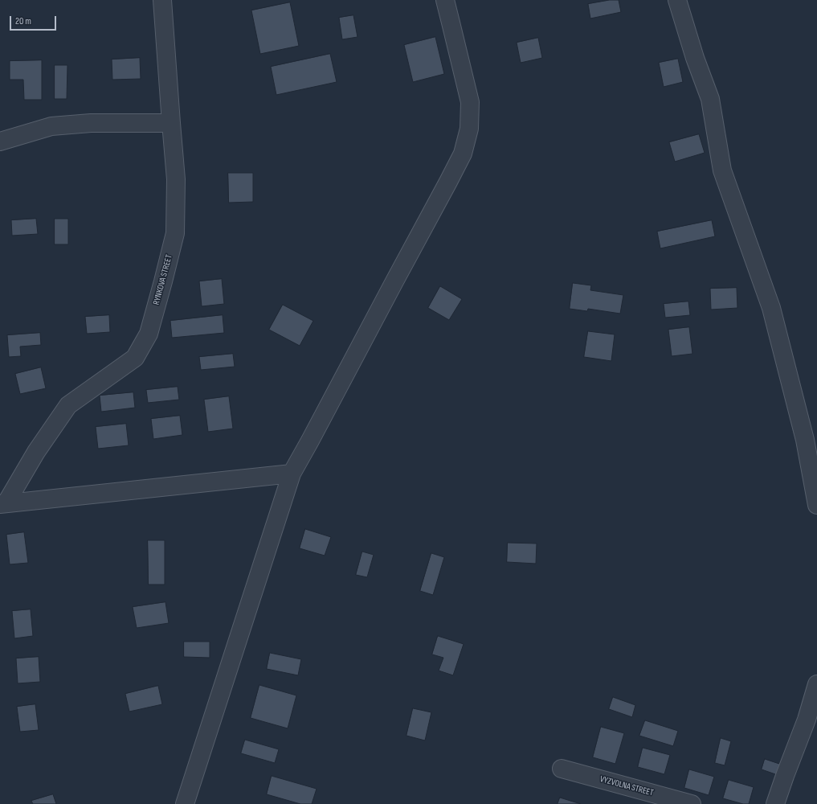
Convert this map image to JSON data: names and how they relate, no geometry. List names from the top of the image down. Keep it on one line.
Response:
{"streets":{"street":["RYNKOVA STREET","VYZVOLNA STREET"]},"scale_bar":"20 m"}
